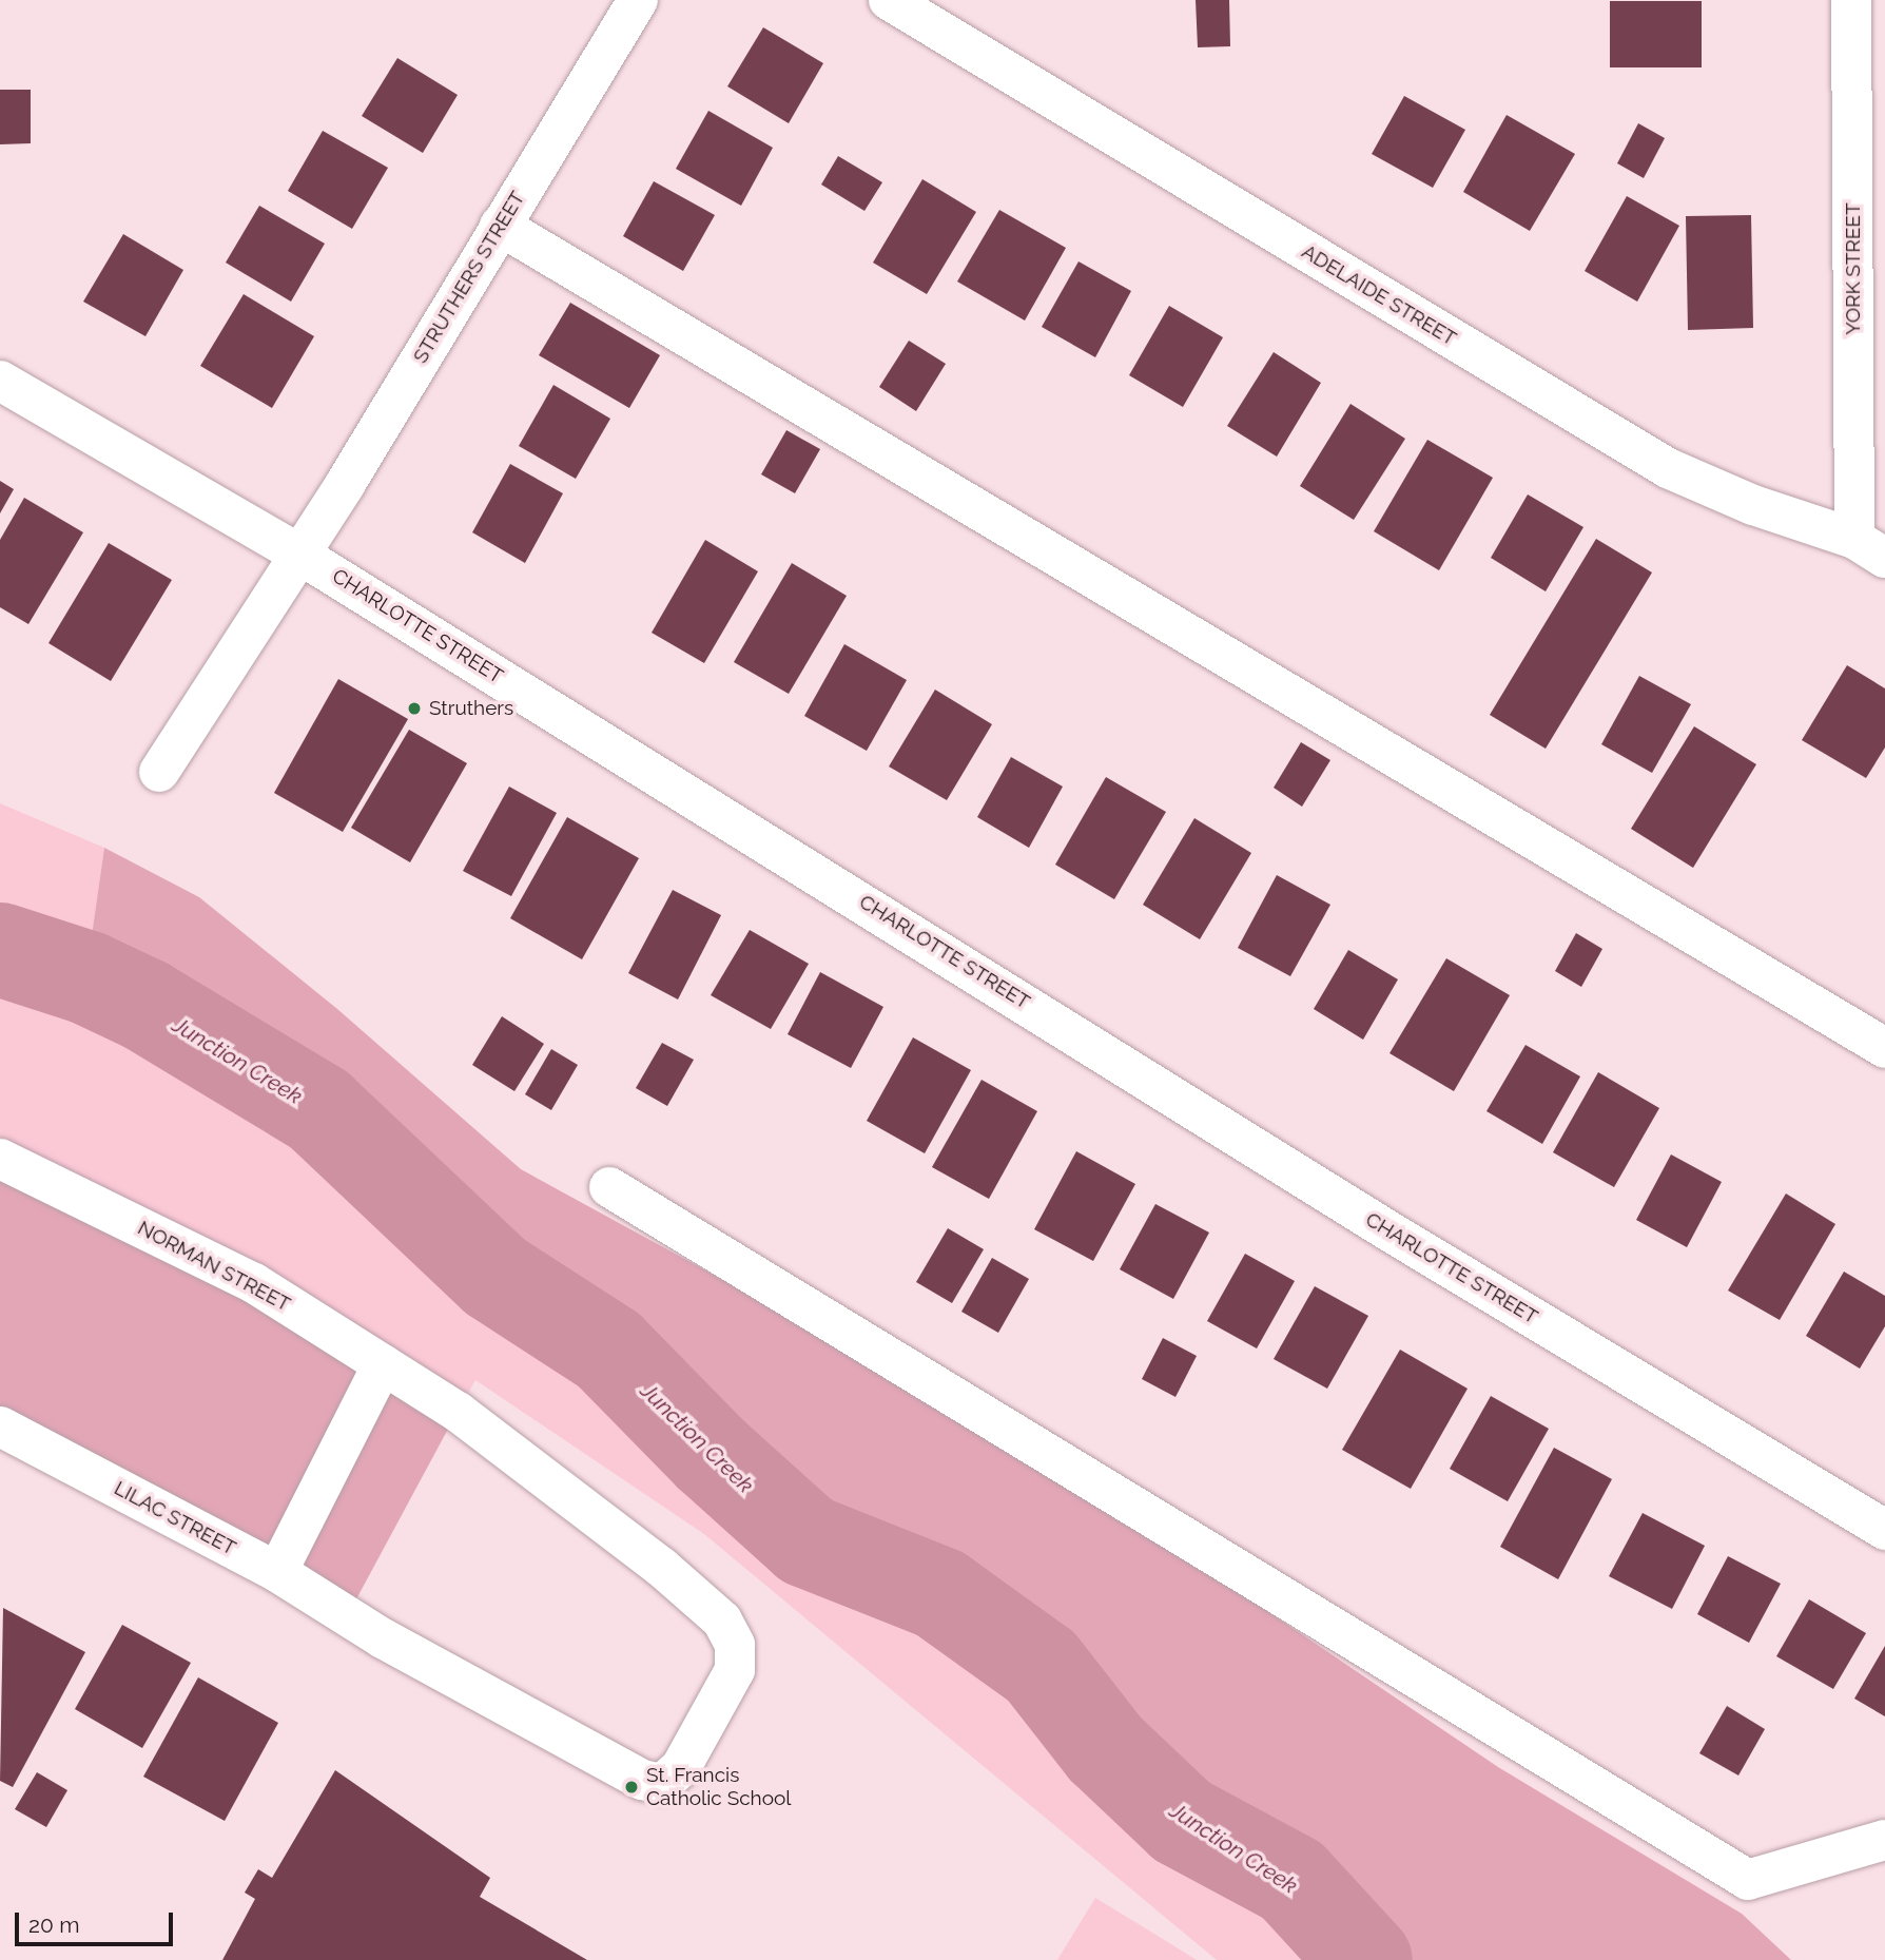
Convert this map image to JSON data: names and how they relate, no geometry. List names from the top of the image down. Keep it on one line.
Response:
{"streets":{"street":["YORK STREET","STRUTHERS STREET","ADELAIDE STREET","CHARLOTTE STREET","NORMAN STREET","LILAC STREET"]},"crossings":[["YORK STREET","ADELAIDE STREET"],["STRUTHERS STREET","CHARLOTTE STREET"],["NORMAN STREET","LILAC STREET"]],"water":["Junction Creek"],"places":["Struthers","St. Francis Catholic School"],"scale_bar":"20 m"}
